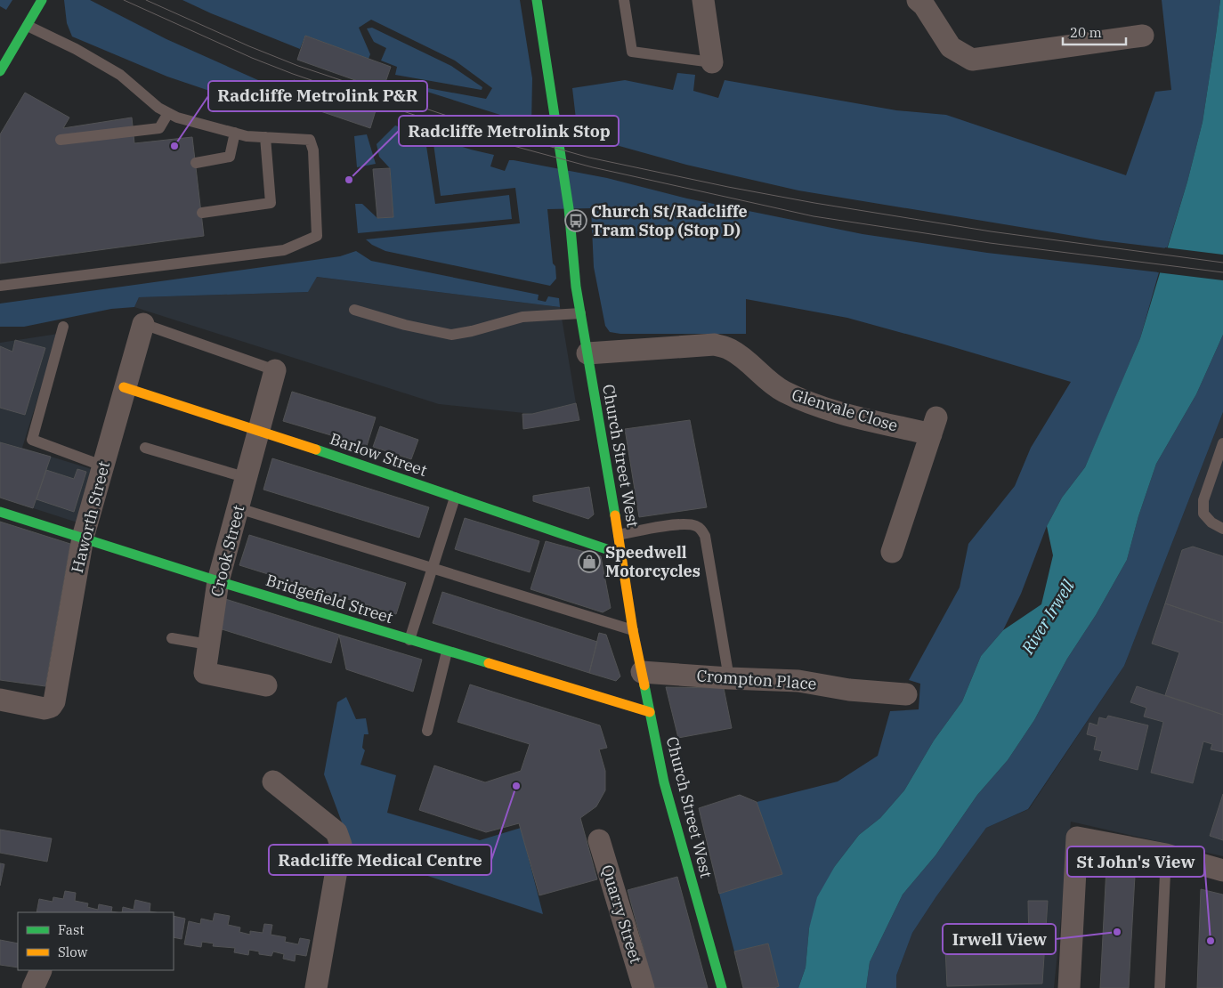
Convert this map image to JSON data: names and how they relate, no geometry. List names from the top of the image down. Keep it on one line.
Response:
{"streets":{"street":["Glenvale Close","Barlow Street","Church Street West","Haworth Street","Crook Street","Bridgefield Street","Crompton Place","Quarry Street"]},"crossings":[["Glenvale Close","Church Street West"],["Barlow Street","Church Street West"],["Barlow Street","Haworth Street"],["Barlow Street","Crook Street"],["Church Street West","Bridgefield Street"],["Church Street West","Crompton Place"],["Haworth Street","Bridgefield Street"],["Crook Street","Bridgefield Street"]],"water":["River Irwell"],"places":{"other":["Radcliffe Metrolink P&R","Radcliffe Metrolink Stop","Radcliffe Medical Centre","Irwell View","St John's View"],"bus stop":["Church St/Radcliffe Tram Stop (Stop D)"],"shop":["Speedwell Motorcycles"]},"legend":["Fast","Slow"],"scale_bar":"20 m"}
